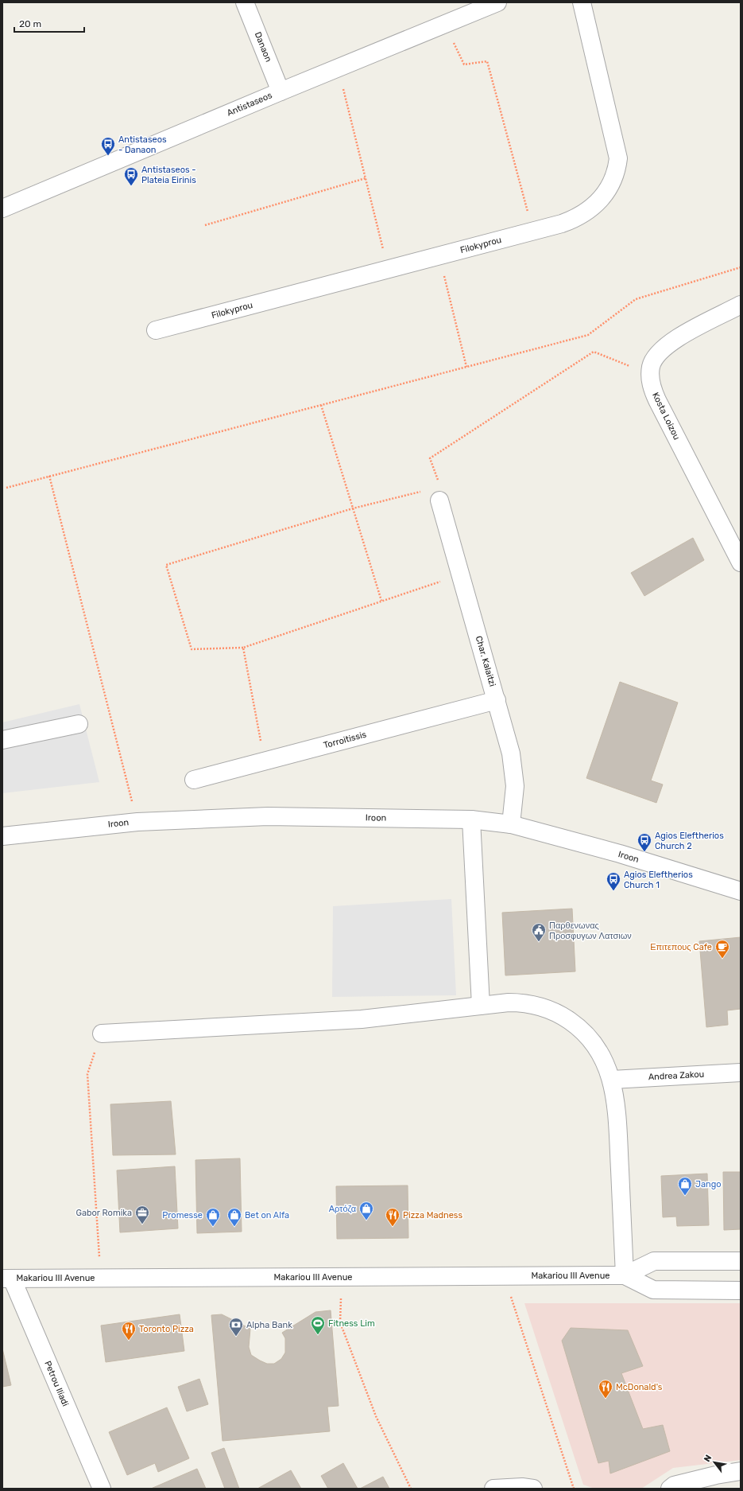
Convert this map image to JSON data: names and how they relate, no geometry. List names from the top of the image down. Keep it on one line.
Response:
{"streets":{"street":["Danaon","Antistaseos","Filokyprou","Kosta Loizou","Char. Kalaitzi","Torroitissis","Iroon","Andrea Zakou","Makariou III Avenue","Petrou Iliadi"]},"crossings":[["Danaon","Antistaseos"],["Char. Kalaitzi","Torroitissis"],["Char. Kalaitzi","Iroon"],["Makariou III Avenue","Petrou Iliadi"]],"places":{"bus stop":["Antistaseos - Danaon","Antistaseos - Plateia Eirinis","Agios Eleftherios Church 2","Agios Eleftherios Church 1"],"public building":["Παρθενωνας Προσφυγων Λατσιων"],"cafe":["Επιτεπους Cafe"],"shop":["Jango","Αρτόζα","Promesse","Bet on Alfa"],"office":["Gabor Romika"],"restaurant":["Pizza Madness","Toronto Pizza","McDonald's"],"sports":["Fitness Lim"],"bank":["Alpha Bank"]},"scale_bar":"20 m","north":"top left"}
